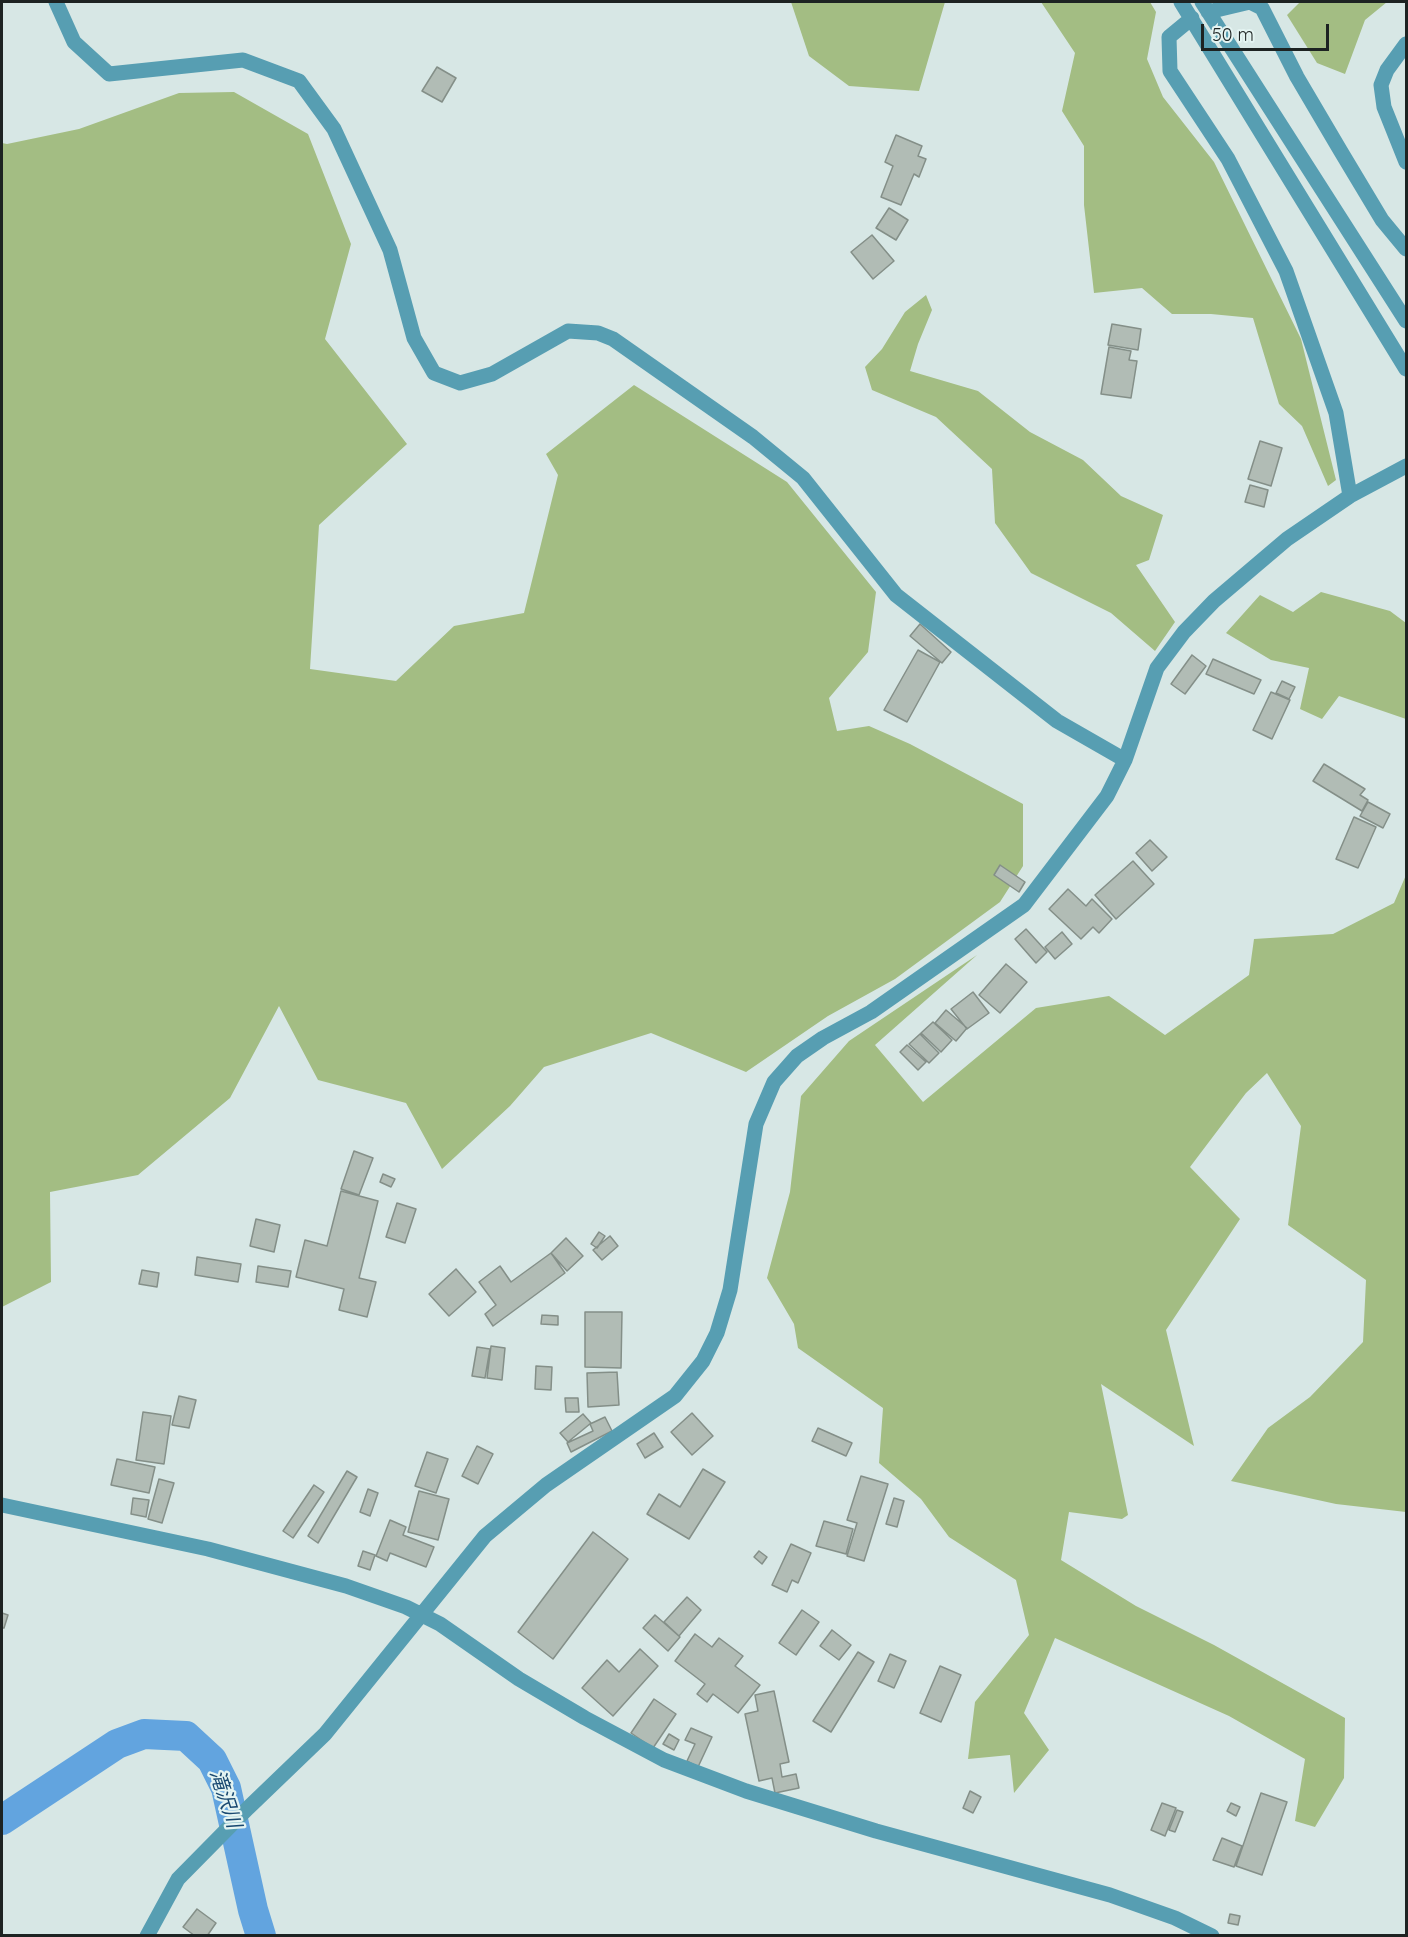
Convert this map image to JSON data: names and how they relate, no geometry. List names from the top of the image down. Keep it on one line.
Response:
{"water":["滝沢川"],"scale_bar":"50 m"}
